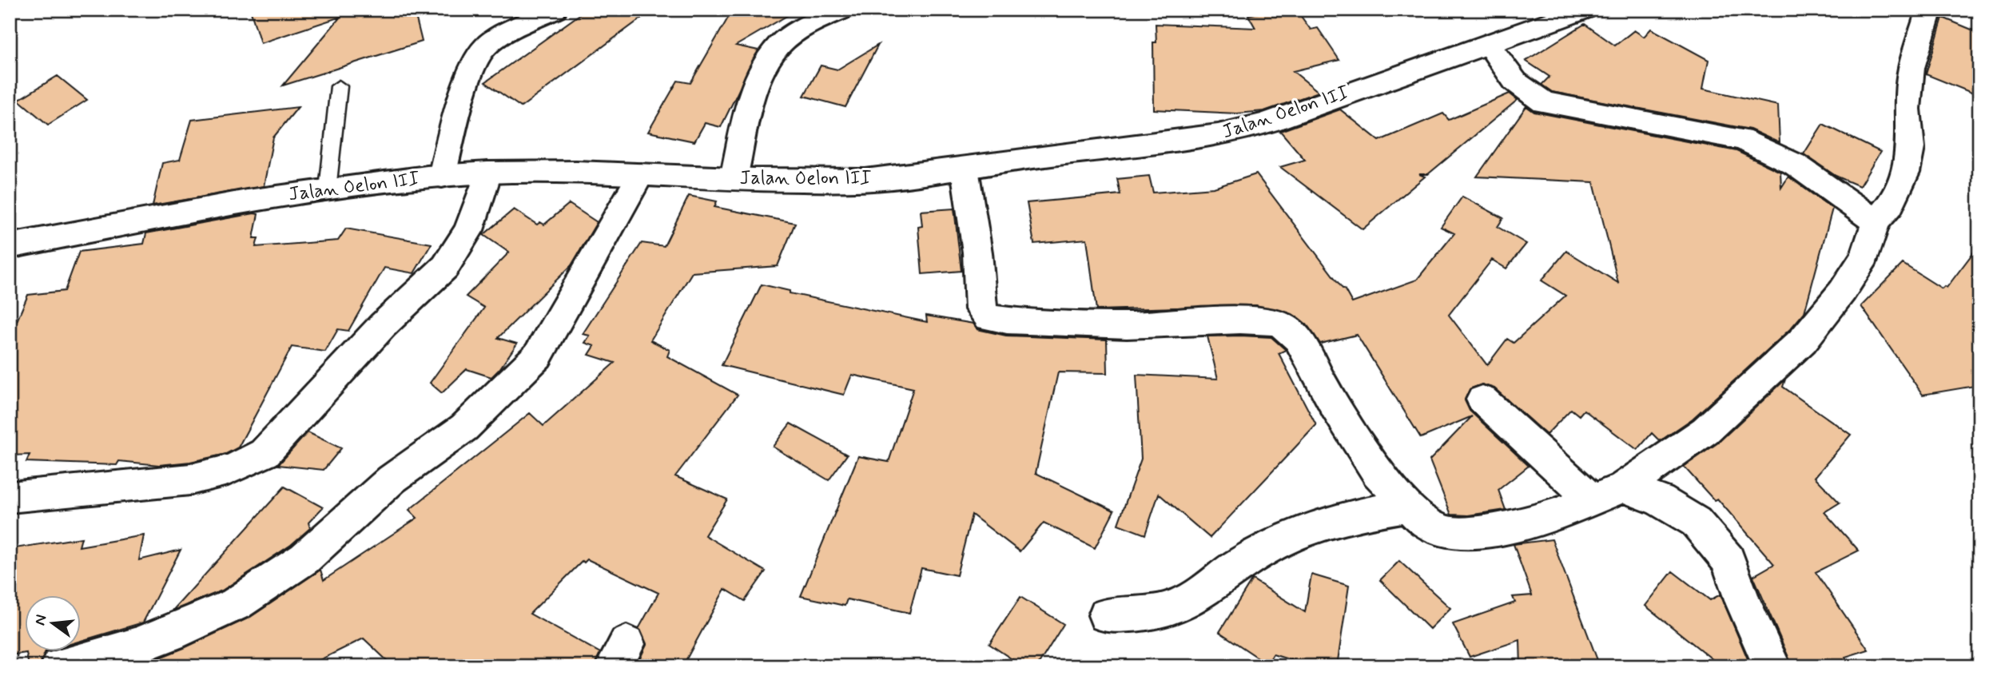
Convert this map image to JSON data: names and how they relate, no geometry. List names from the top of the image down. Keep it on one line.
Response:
{"streets":{"street":["Jalan Oelon III"]},"north":"left"}
